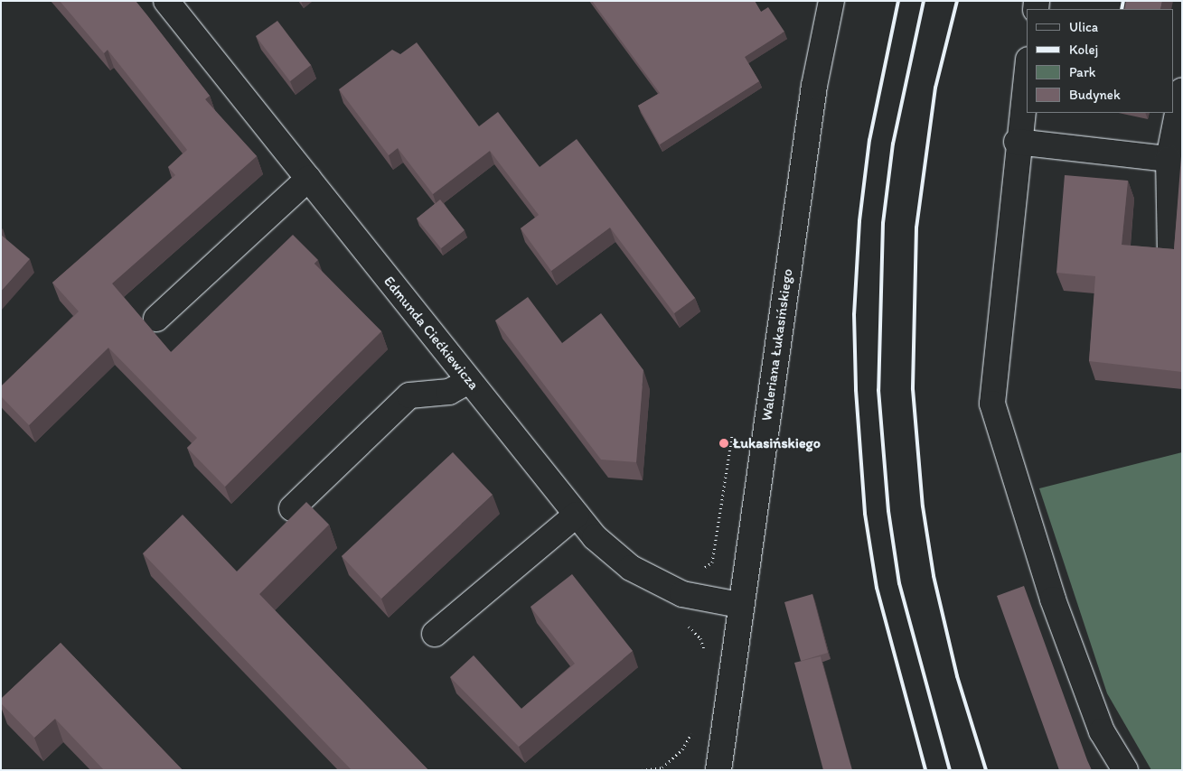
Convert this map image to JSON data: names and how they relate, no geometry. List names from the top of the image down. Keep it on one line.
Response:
{"streets":{"street":["Edmunda Ciećkiewicza","Waleriana Łukasińskiego"]},"crossings":[["Edmunda Ciećkiewicza","Waleriana Łukasińskiego"]],"places":["Łukasińskiego"],"legend":["Ulica","Kolej","Park","Budynek"]}
